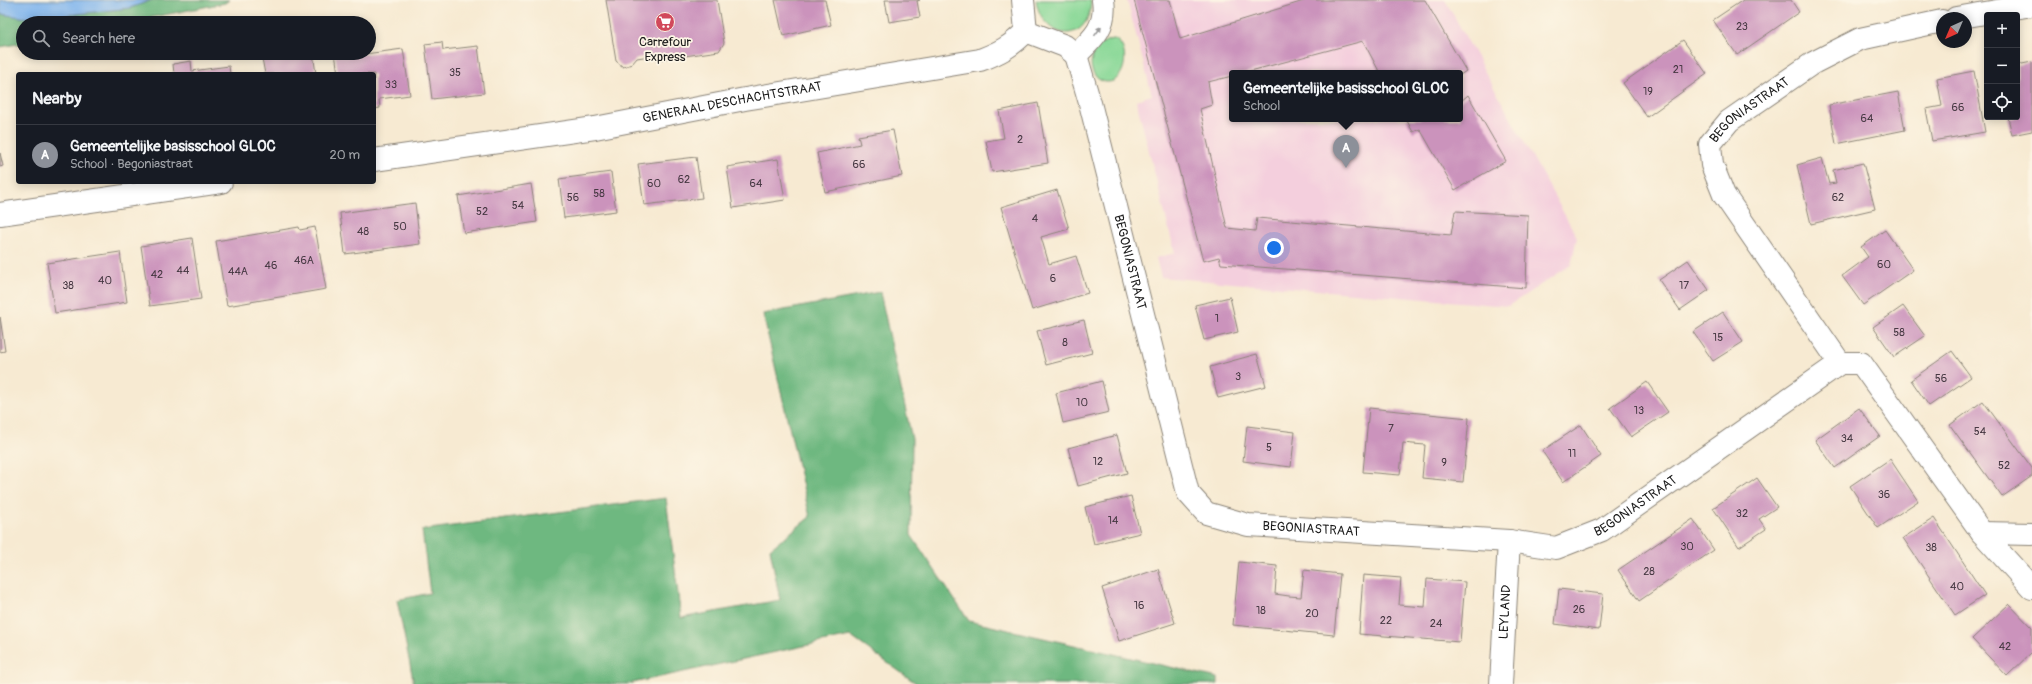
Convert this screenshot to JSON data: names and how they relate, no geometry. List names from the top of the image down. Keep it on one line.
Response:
{"streets":{"street":["GENERAAL DESCHACHTSTRAAT","BEGONIASTRAAT","LEYLAND"]},"crossings":[["BEGONIASTRAAT","LEYLAND"]],"places":{"supermarket":["Carrefour Express"]},"house_numbers":["23","21","35","33","19","66","64","2","66","62","60","64","58","56","62","54","52","4","50","48","46A","60","46","44","44A","42","6","40","38","17","1","58","15","8","3","56","10","13","7","54","34","5","11","12","9","52","36","32","14","30","38","28","40","16","26","18","20","22","24","42"],"north":"bottom left","page":{"map_buttons":["+","−"],"search":"Search here","popup":["Gemeentelijke basisschool GLOC","School"],"heading":"Nearby","list":[{"mark":"A","name":"Gemeentelijke basisschool GLOC","note":"School · Begoniastraat","value":"20 m"}],"pins":"A"}}
